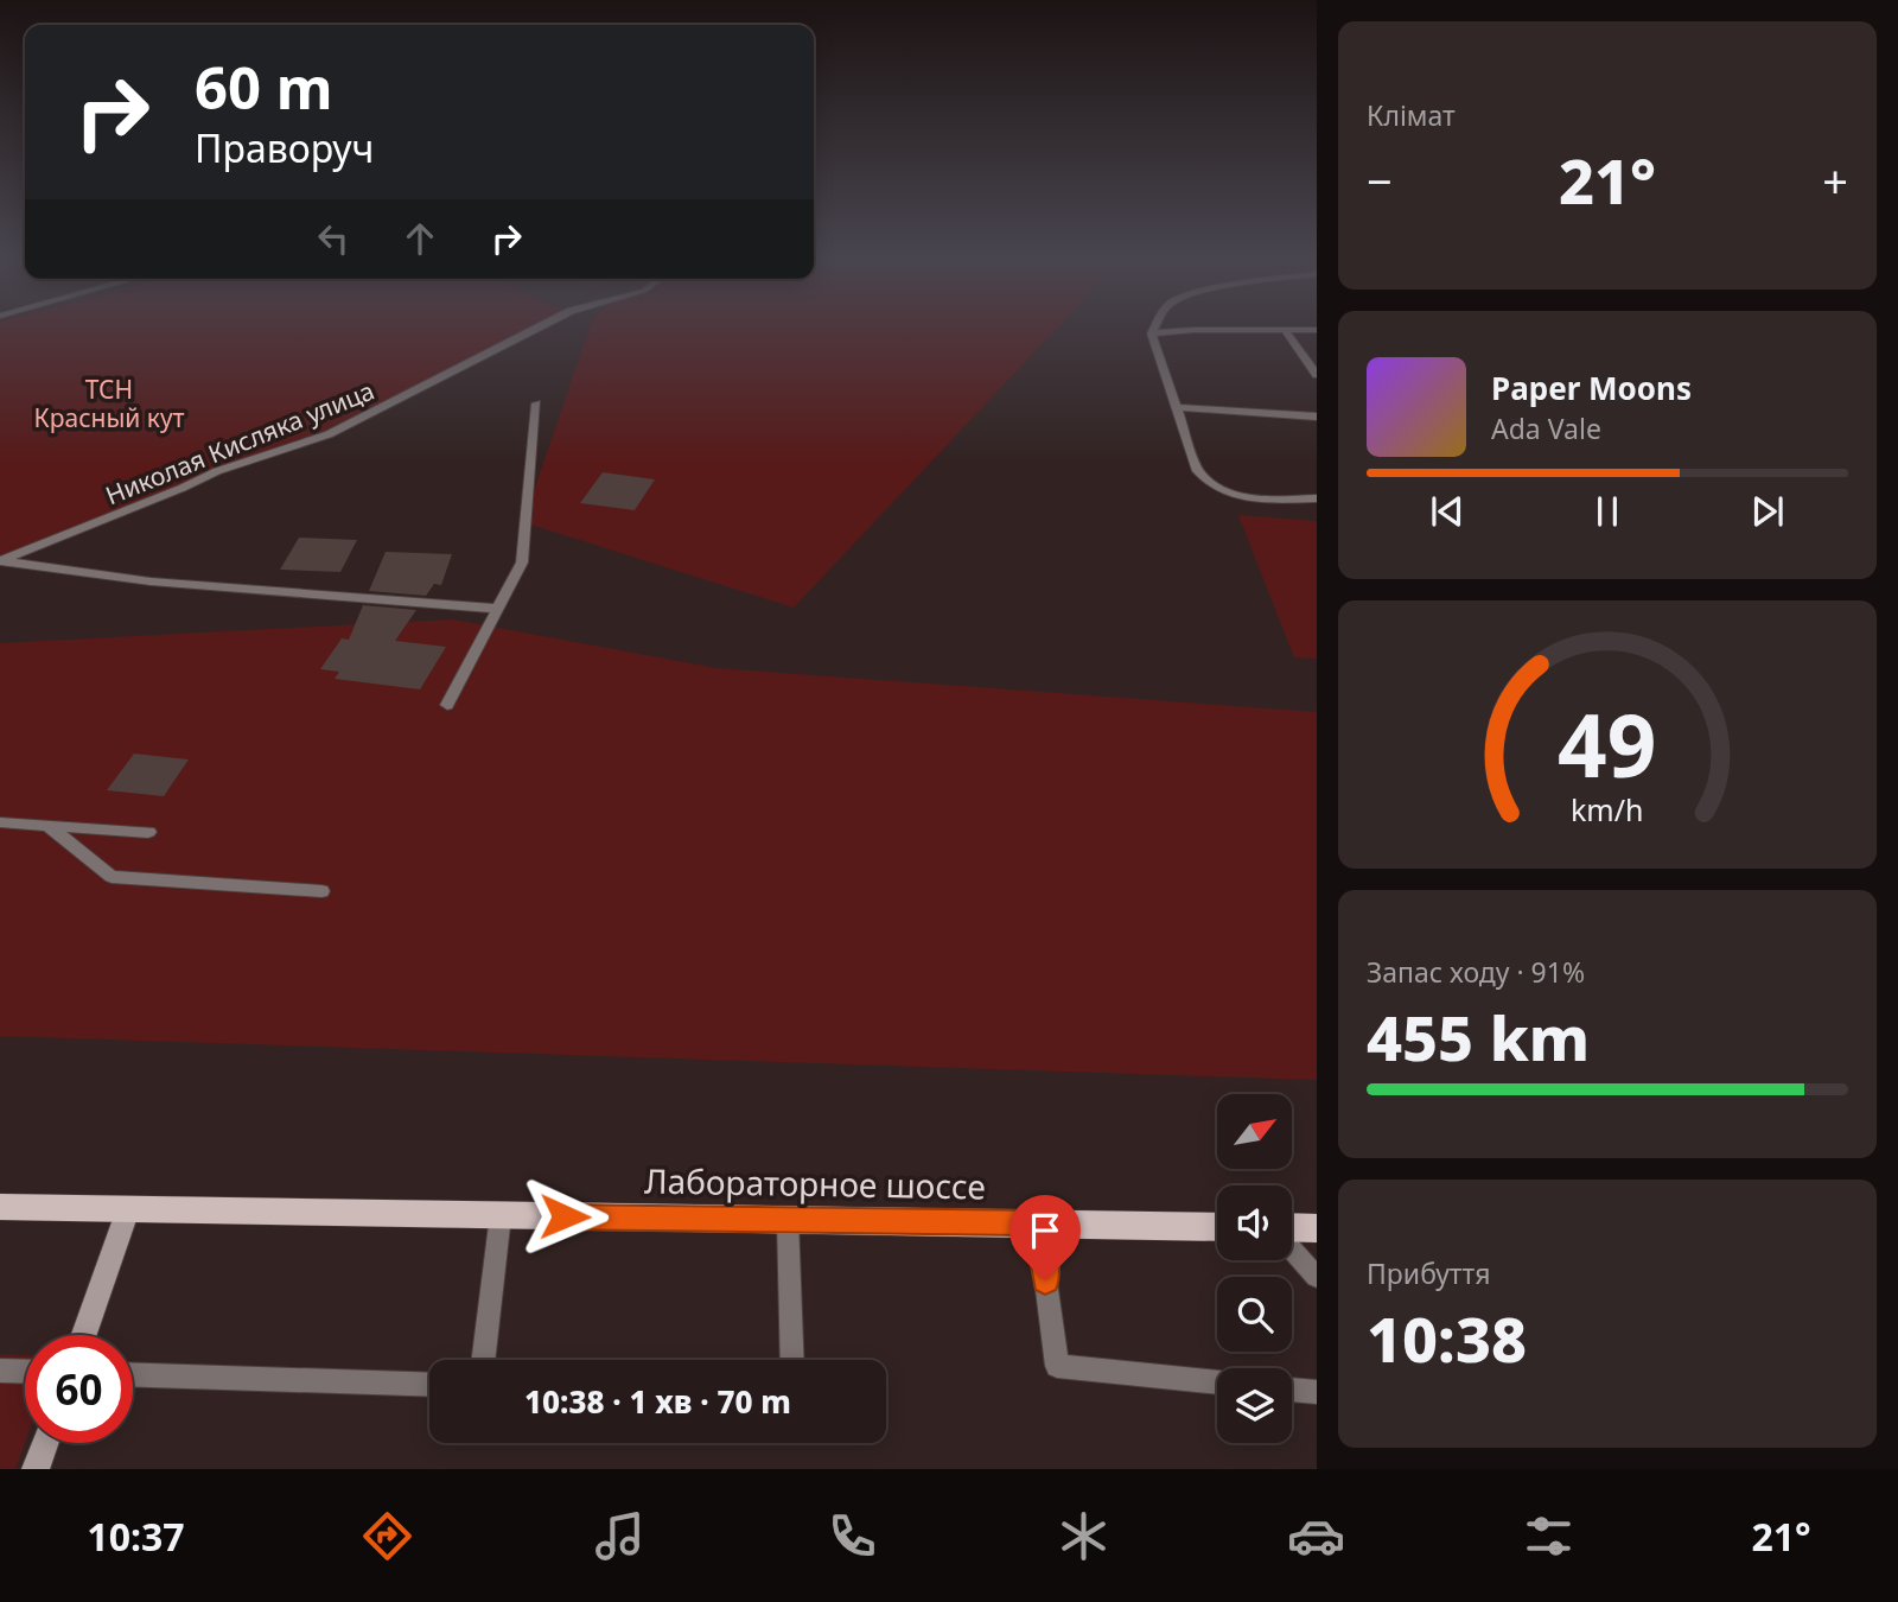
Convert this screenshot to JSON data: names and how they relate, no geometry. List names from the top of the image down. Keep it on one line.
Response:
{"streets":{"main road":["Лабораторное шоссе"],"lane":["Николая Кисляка улица"]},"parks":["ТСН Красный кут"],"north":"top right","page":{"tile":["Клімат",["Запас ходу · 91%","455 km"],["Прибуття","10:38"]],"turn":["60 m","Праворуч"],"heat":["−","21°","+"],"song":["Paper Moons","Ada Vale"],"limit":"60","trip":"10:38 · 1 хв · 70 m","tabs":["10:37","21°"],"gauge":["49","km/h"]}}
